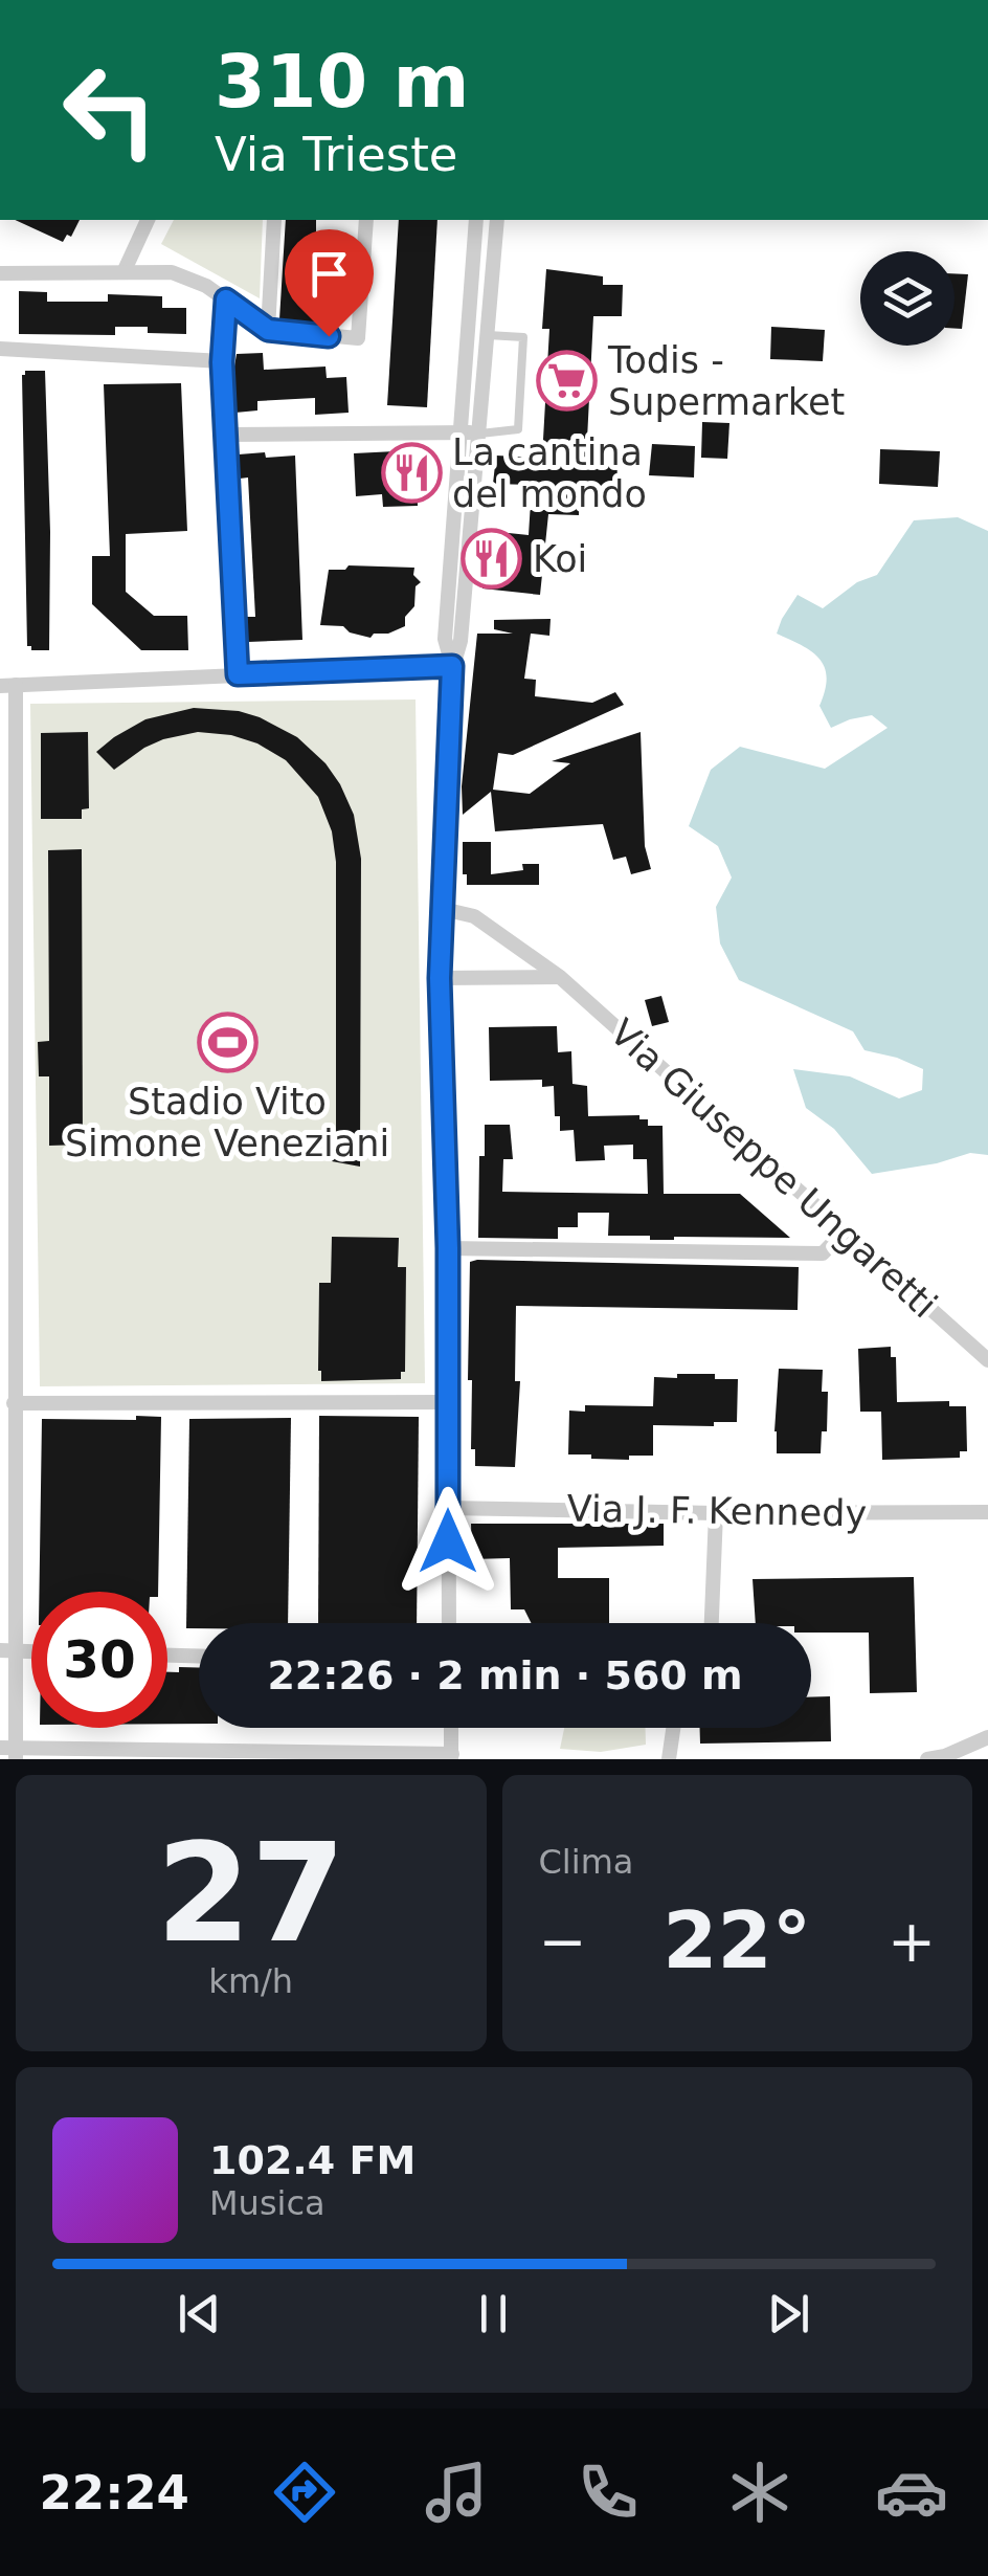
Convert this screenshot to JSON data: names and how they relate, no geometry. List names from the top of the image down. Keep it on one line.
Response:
{"streets":{"street":["Via Giuseppe Ungaretti","Via J. F. Kennedy"]},"places":{"supermarket":["Todis - Supermarket"],"restaurant":["La cantina del mondo","Koi"],"sports":["Stadio Vito Simone Veneziani"]},"page":{"turn":["310 m","Via Trieste"],"limit":"30","trip":"22:26 · 2 min · 560 m","tile":[["27","km/h"],"Clima"],"heat":["−","22°","+"],"song":["102.4 FM","Musica"],"tabs":"22:24"}}
